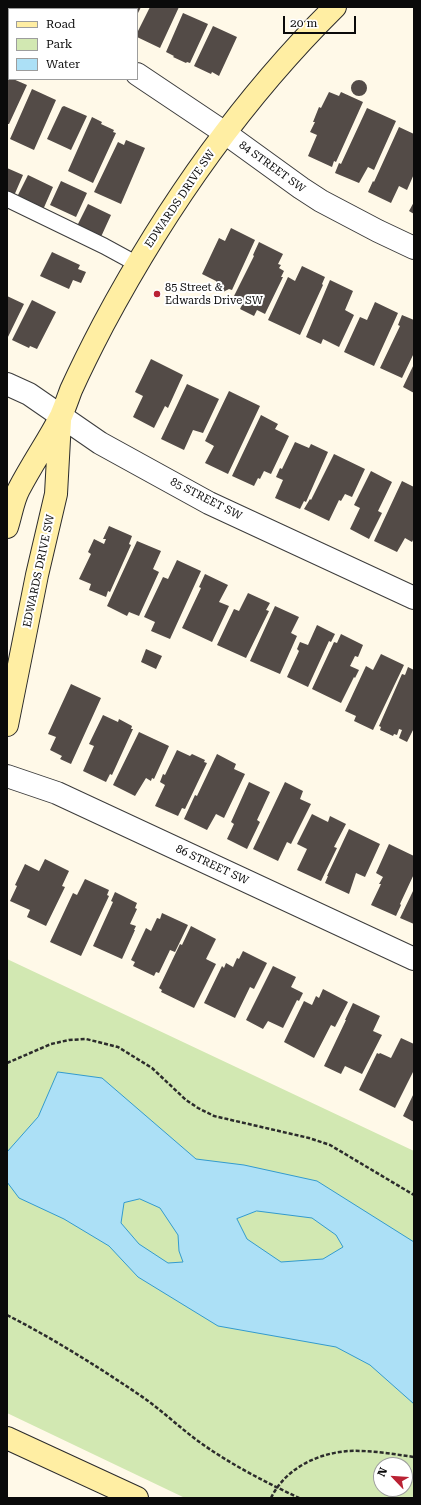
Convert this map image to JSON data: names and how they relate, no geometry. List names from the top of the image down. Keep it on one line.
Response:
{"streets":{"street":["84 STREET SW","EDWARDS DRIVE SW","85 STREET SW","86 STREET SW"]},"crossings":[["84 STREET SW","EDWARDS DRIVE SW"],["EDWARDS DRIVE SW","85 STREET SW"]],"places":["85 Street & Edwards Drive SW"],"legend":["Road","Park","Water"],"scale_bar":"20 m","north":"top left"}
